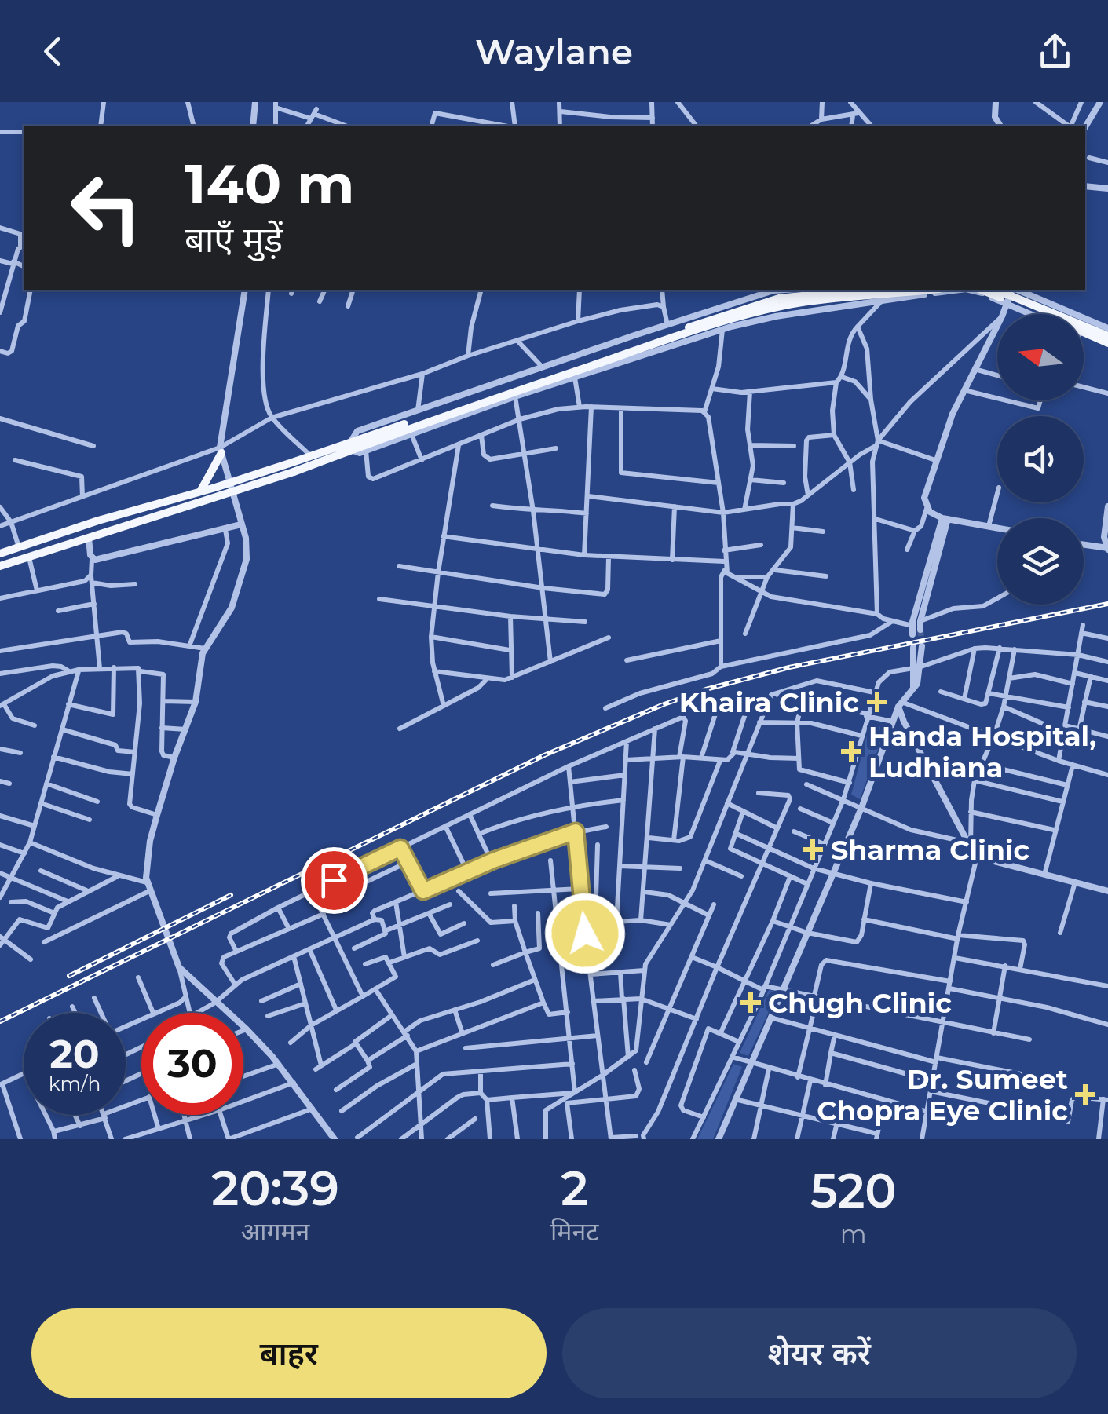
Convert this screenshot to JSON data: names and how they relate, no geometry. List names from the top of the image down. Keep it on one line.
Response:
{"places":{"health":["Khaira Clinic","Handa Hospital, Ludhiana","Sharma Clinic","Chugh Clinic","Dr. Sumeet Chopra Eye Clinic"]},"north":"left","page":{"header":"Waylane","turn":["140 m","बाएँ मुड़ें"],"speed":"20 km/h","limit":"30","eta":["20:39","आगमन","2","मिनट","520","m"],"buttons":["बाहर","शेयर करें"]}}
